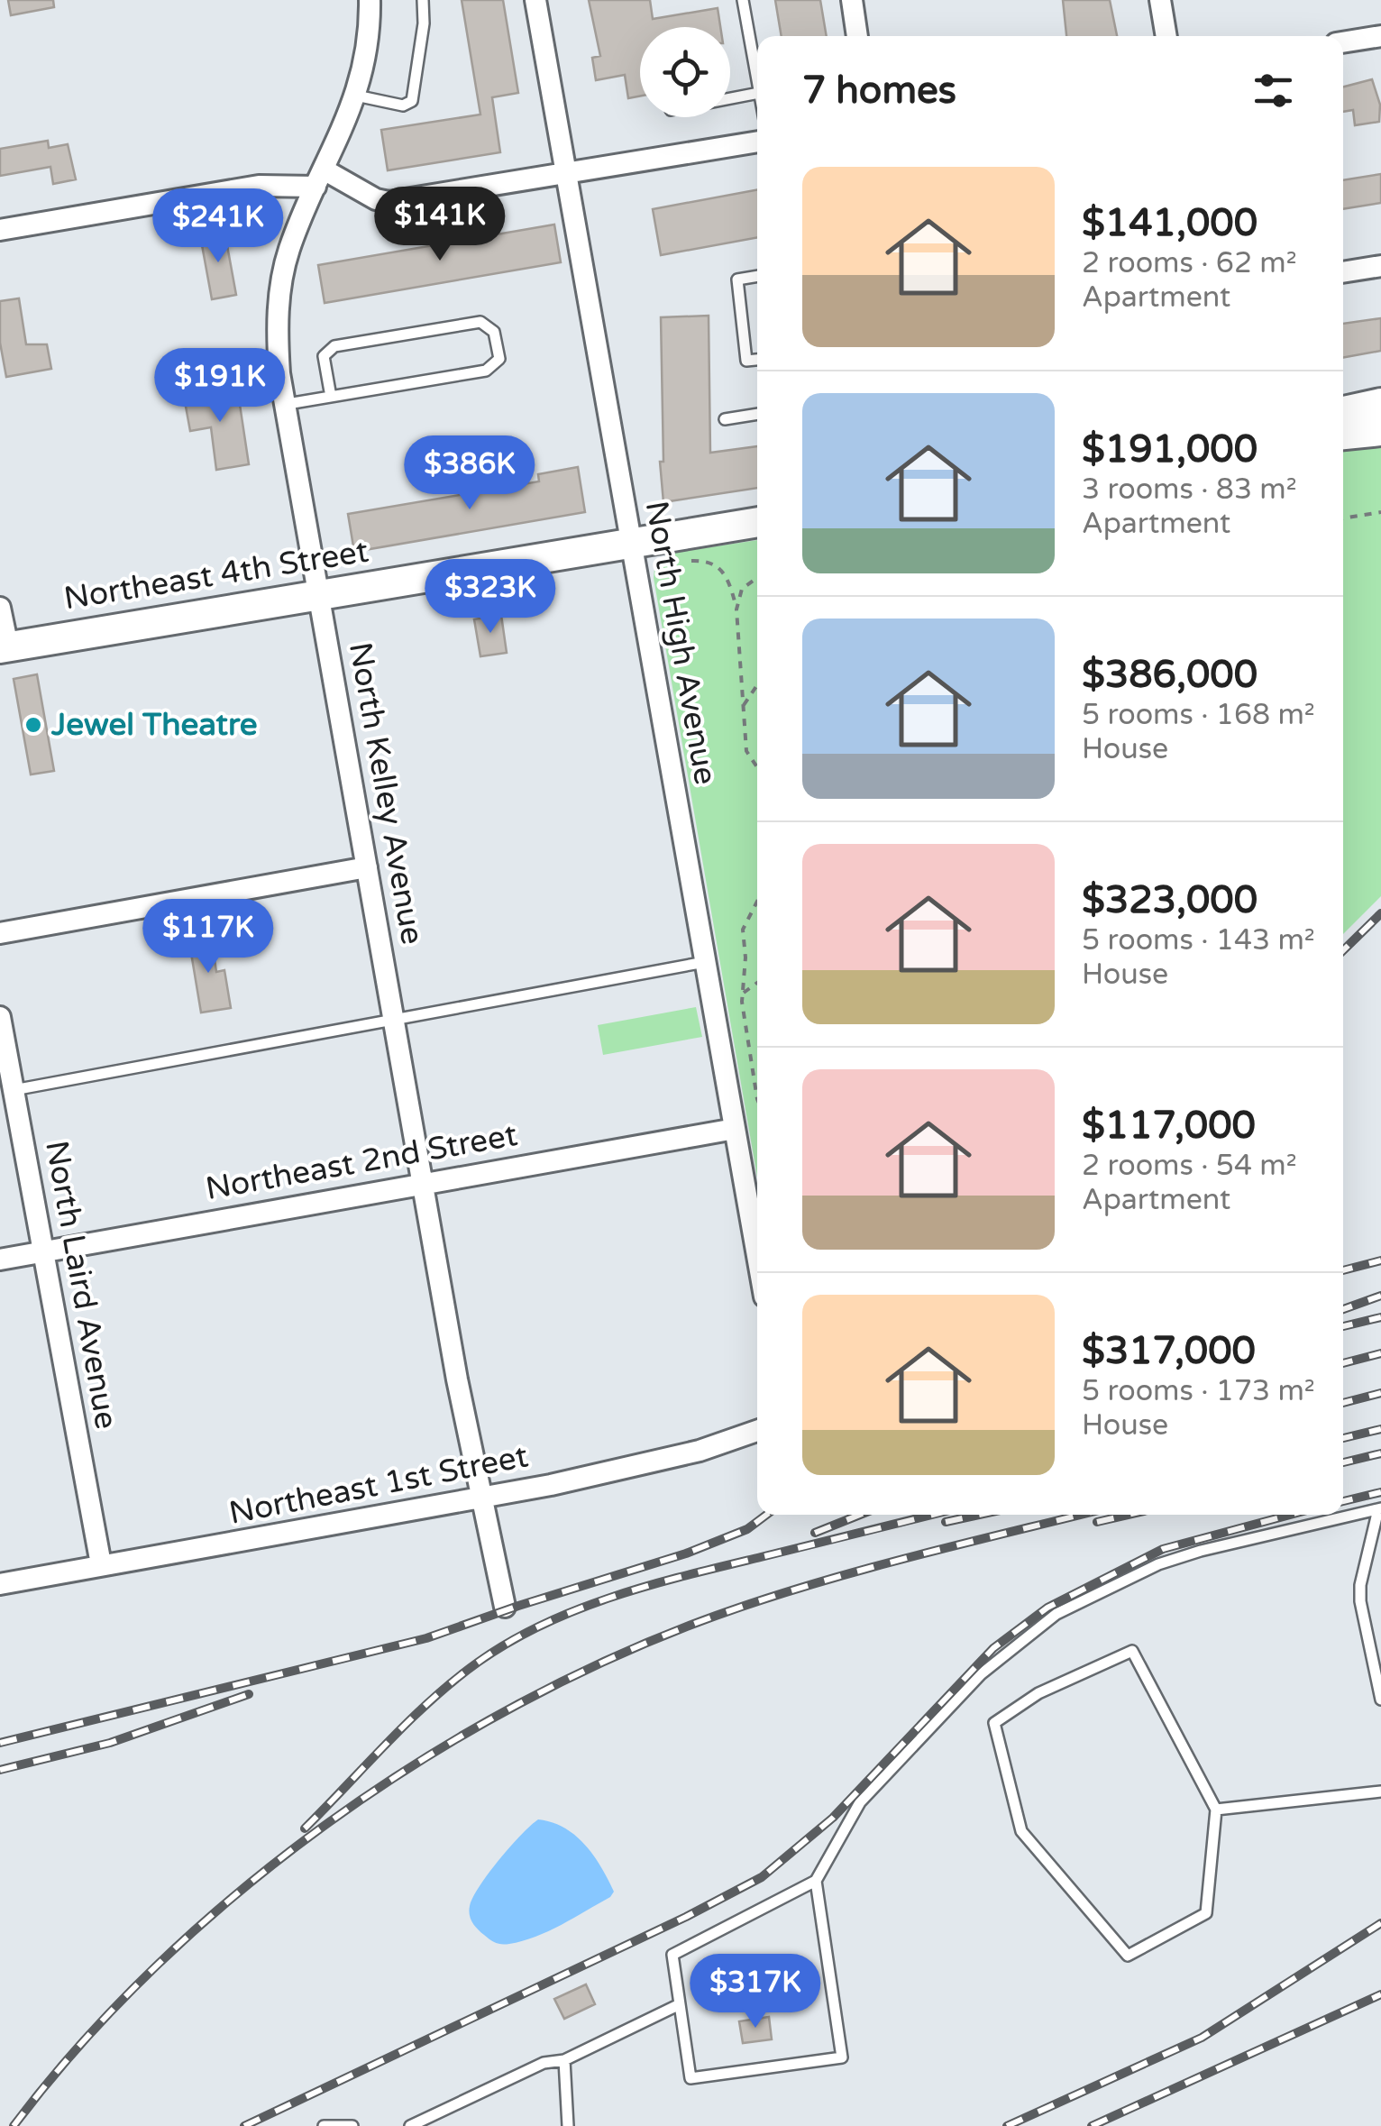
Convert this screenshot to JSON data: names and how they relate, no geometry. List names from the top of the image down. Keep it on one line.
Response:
{"streets":{"main road":["Northeast 4th Street"],"street":["North High Avenue","North Kelley Avenue","Northeast 2nd Street","North Laird Avenue","Northeast 1st Street"]},"crossings":[["Northeast 4th Street","North High Avenue"],["Northeast 4th Street","North Kelley Avenue"],["North High Avenue","Northeast 2nd Street"],["North Kelley Avenue","Northeast 2nd Street"],["North Kelley Avenue","Northeast 1st Street"],["Northeast 2nd Street","North Laird Avenue"],["North Laird Avenue","Northeast 1st Street"]],"places":["Jewel Theatre"],"page":{"heading":"7 homes","list":[{"name":"$141,000","note":"2 rooms · 62 m² · Apartment"},{"name":"$191,000","note":"3 rooms · 83 m² · Apartment"},{"name":"$386,000","note":"5 rooms · 168 m² · House"},{"name":"$323,000","note":"5 rooms · 143 m² · House"},{"name":"$117,000","note":"2 rooms · 54 m² · Apartment"},{"name":"$317,000","note":"5 rooms · 173 m² · House"}],"price":["$141K","$241K","$191K","$386K","$323K","$117K","$317K"]}}
